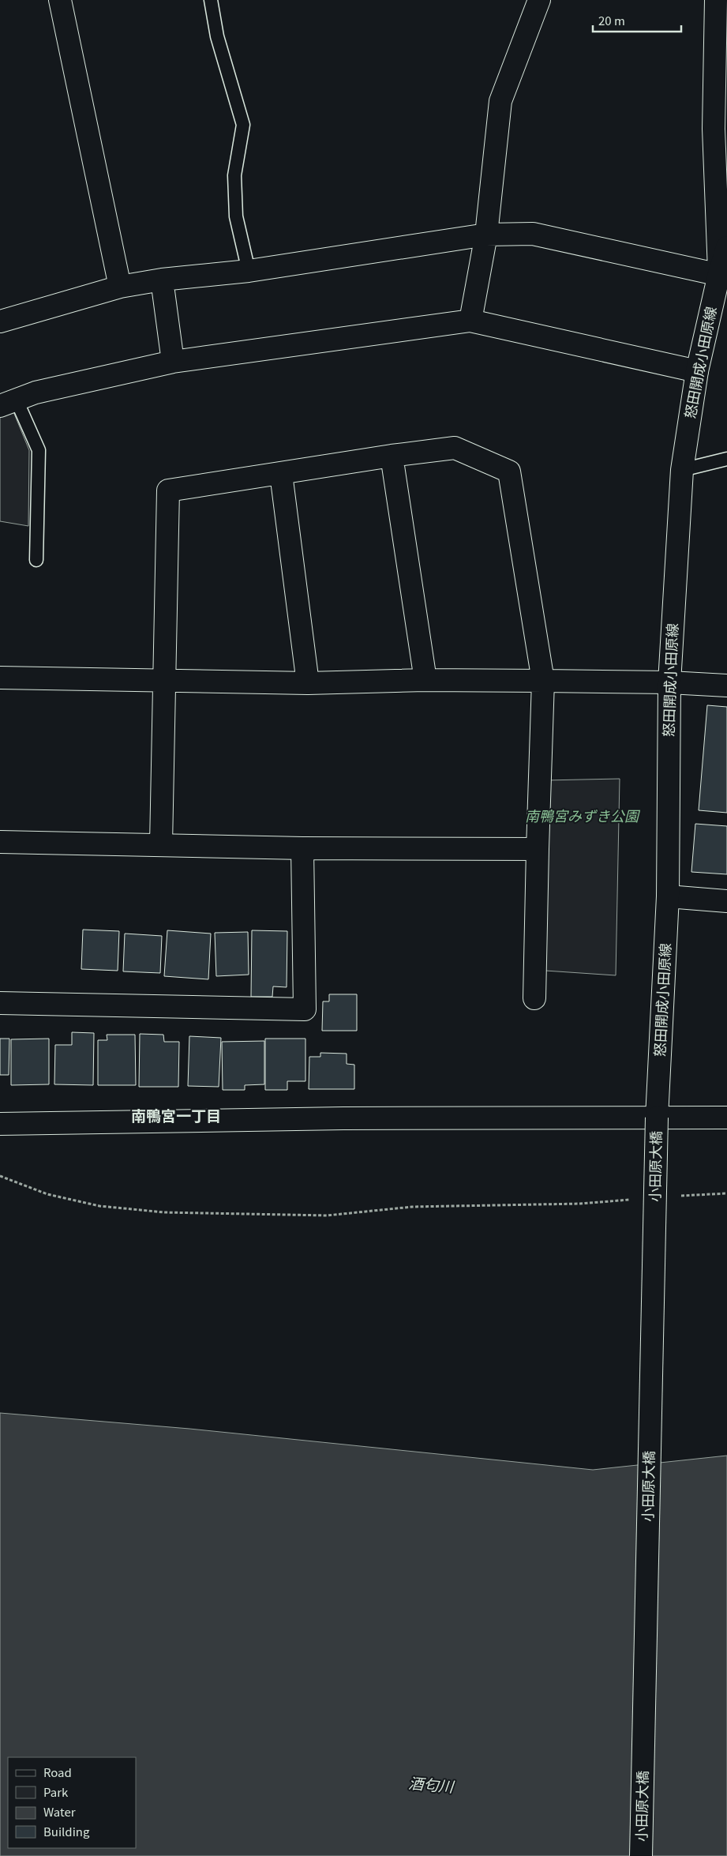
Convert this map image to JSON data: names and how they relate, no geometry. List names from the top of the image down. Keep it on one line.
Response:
{"streets":{"street":["怒田開成小田原線","小田原大橋"]},"crossings":[["怒田開成小田原線","小田原大橋"]],"districts":["南鴨宮一丁目"],"water":["酒匂川"],"parks":["南鴨宮みずき公園"],"legend":["Road","Park","Water","Building"],"scale_bar":"20 m"}
